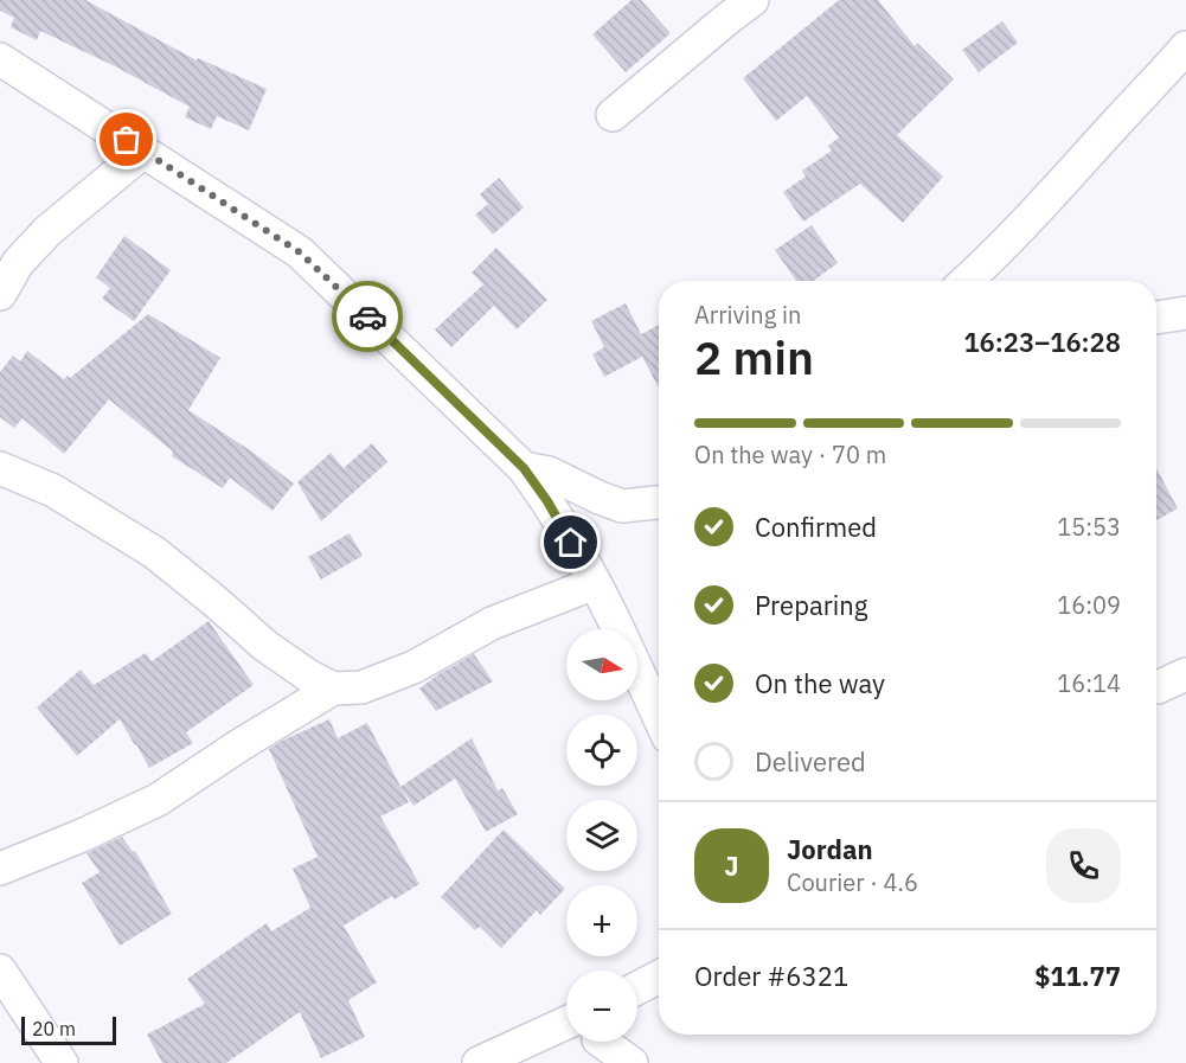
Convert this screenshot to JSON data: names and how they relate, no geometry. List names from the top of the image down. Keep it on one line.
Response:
{"scale_bar":"20 m","north":"right","page":{"heading":["2 min","Arriving in","16:23–16:28"],"panel":["Jordan","Courier · 4.6","Order #6321","$11.77"],"bar":"On the way · 70 m","list":[["Confirmed","15:53"],["Preparing","16:09"],["On the way","16:14"],"Delivered"],"map_buttons":["+","−"],"round":"J","scale":"20 m"}}
